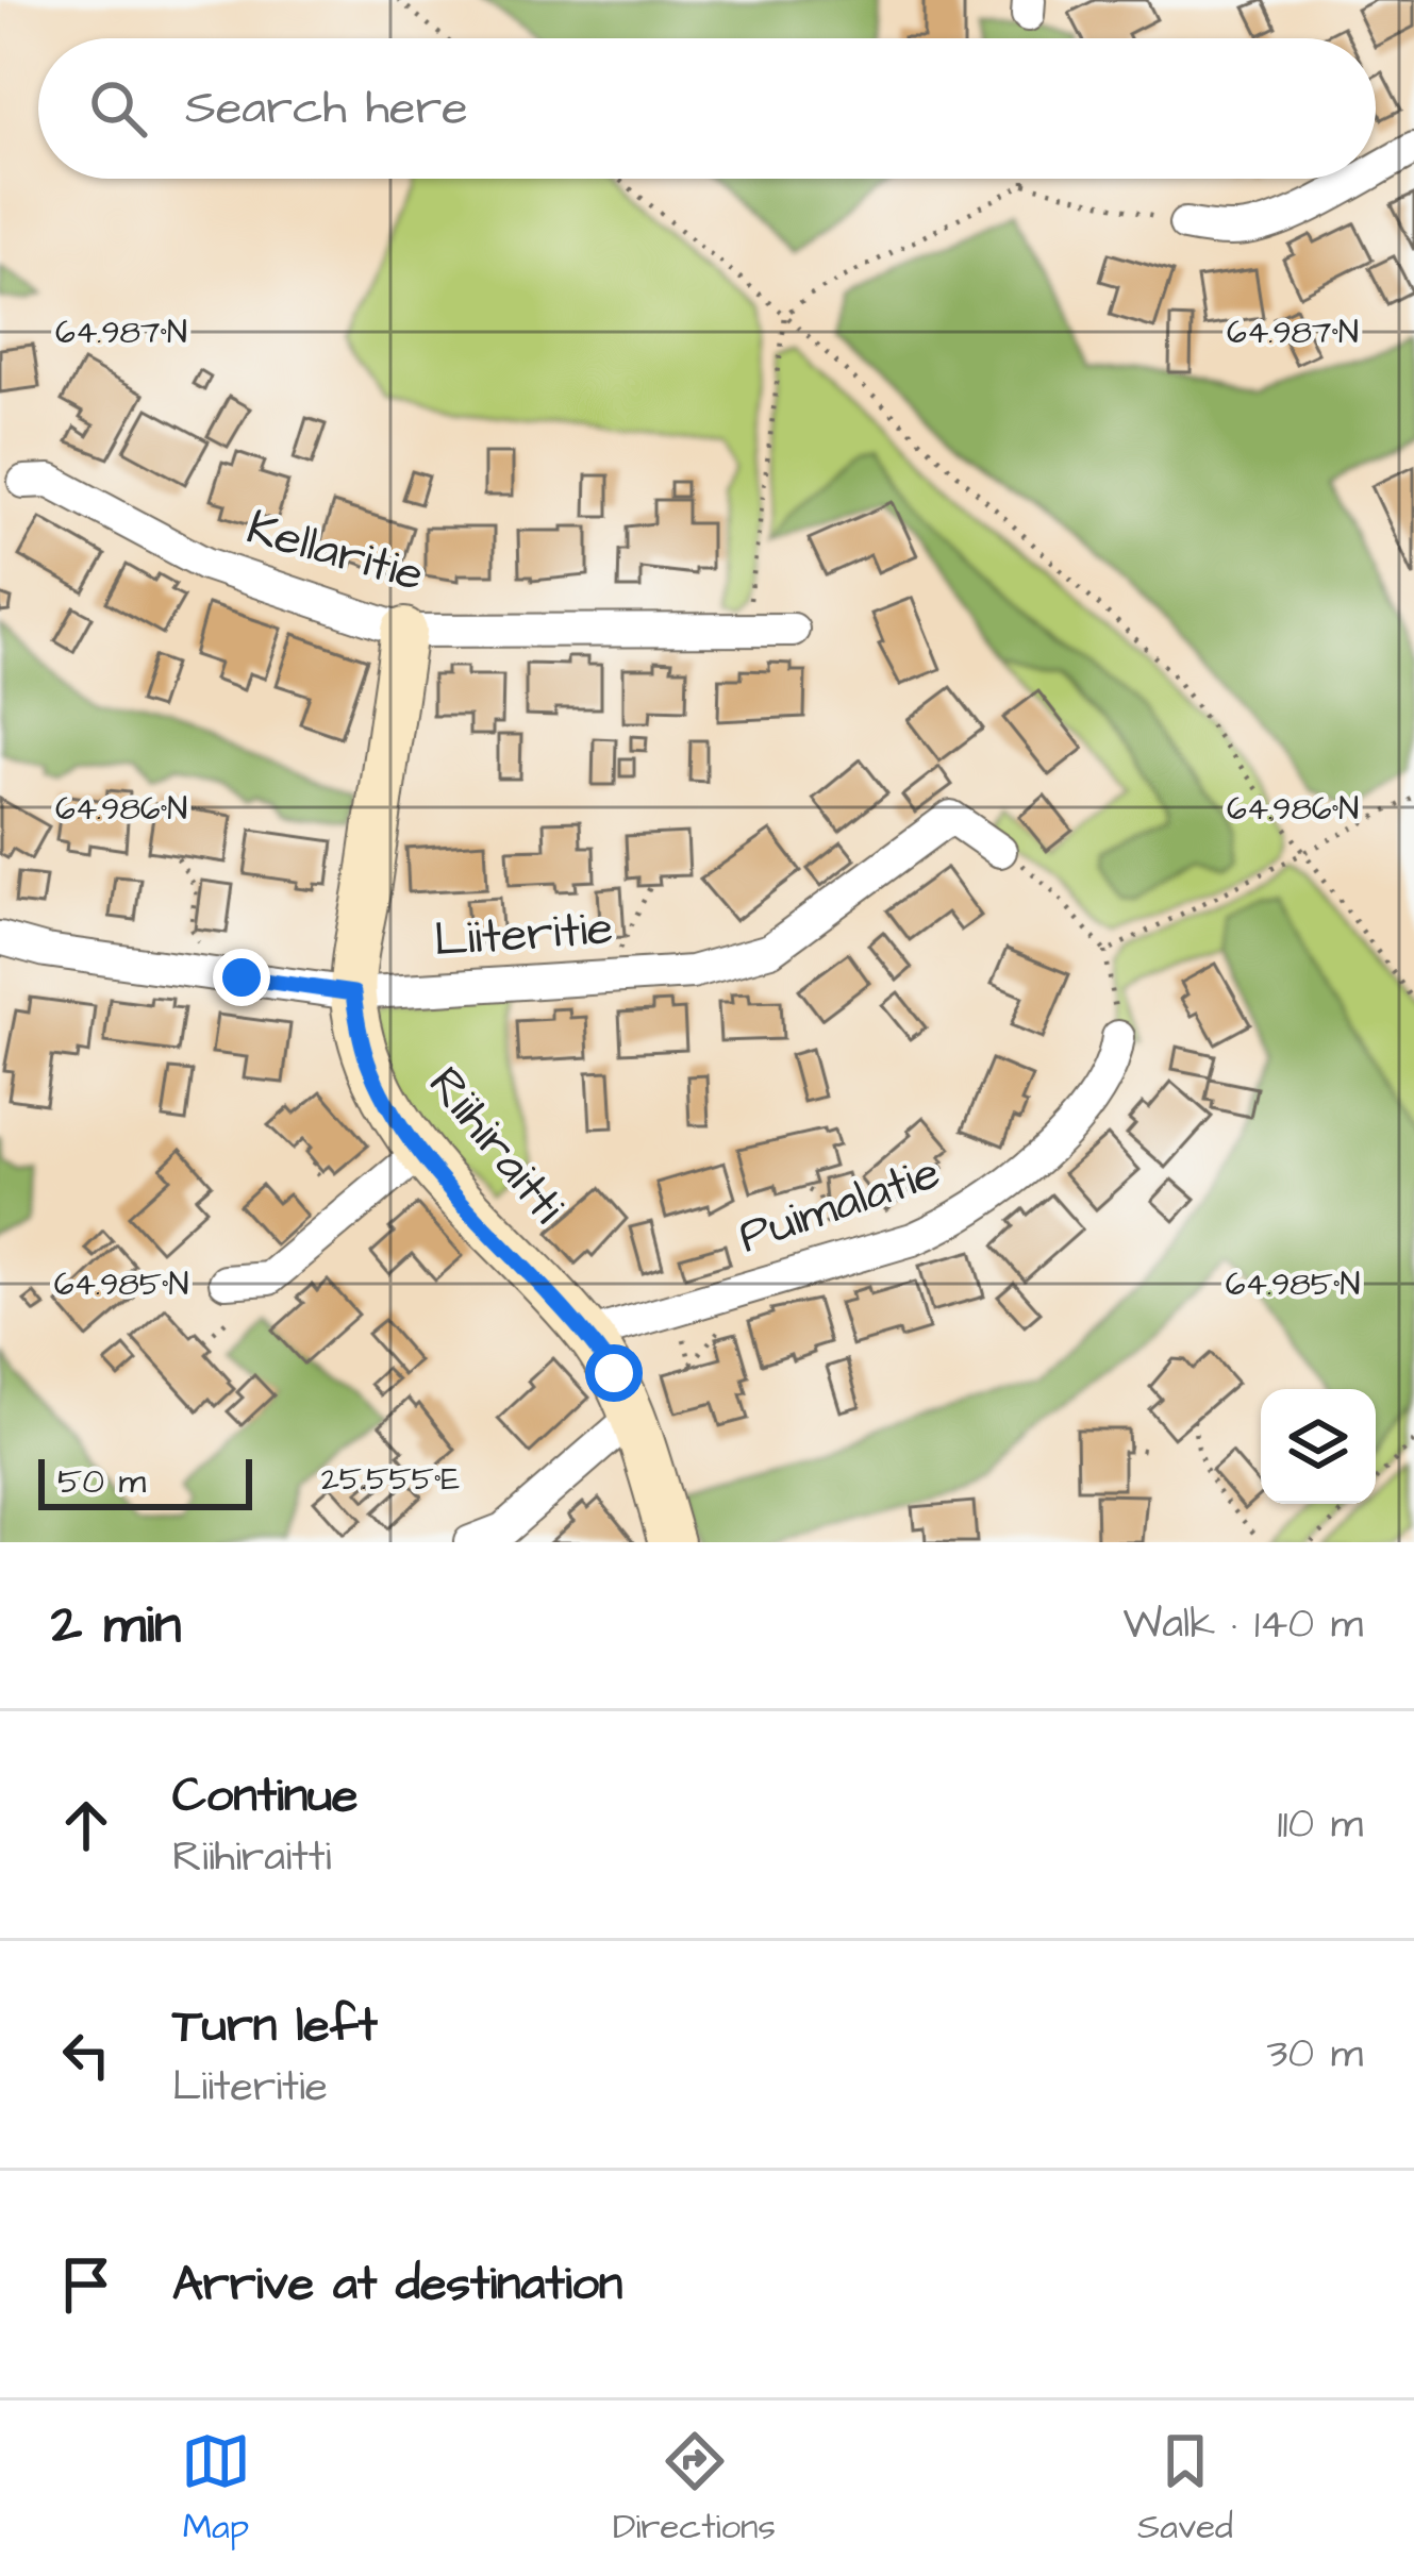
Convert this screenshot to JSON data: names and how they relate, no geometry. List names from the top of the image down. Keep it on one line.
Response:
{"streets":{"street":["Kellaritie","Liiteritie","Riihiraitti","Puimalatie"]},"crossings":[["Kellaritie","Riihiraitti"],["Liiteritie","Riihiraitti"],["Riihiraitti","Puimalatie"]],"scale_bar":"50 m","page":{"search":"Search here","scale":"50 m","heading":["2 min","Walk · 140 m"],"list":[["Continue","Riihiraitti","110 m"],["Turn left","Liiteritie","30 m"],"Arrive at destination"],"nav":["Map","Directions","Saved"]},"coordinates":["64.987°N","64.986°N","64.985°N","25.555°E"]}
